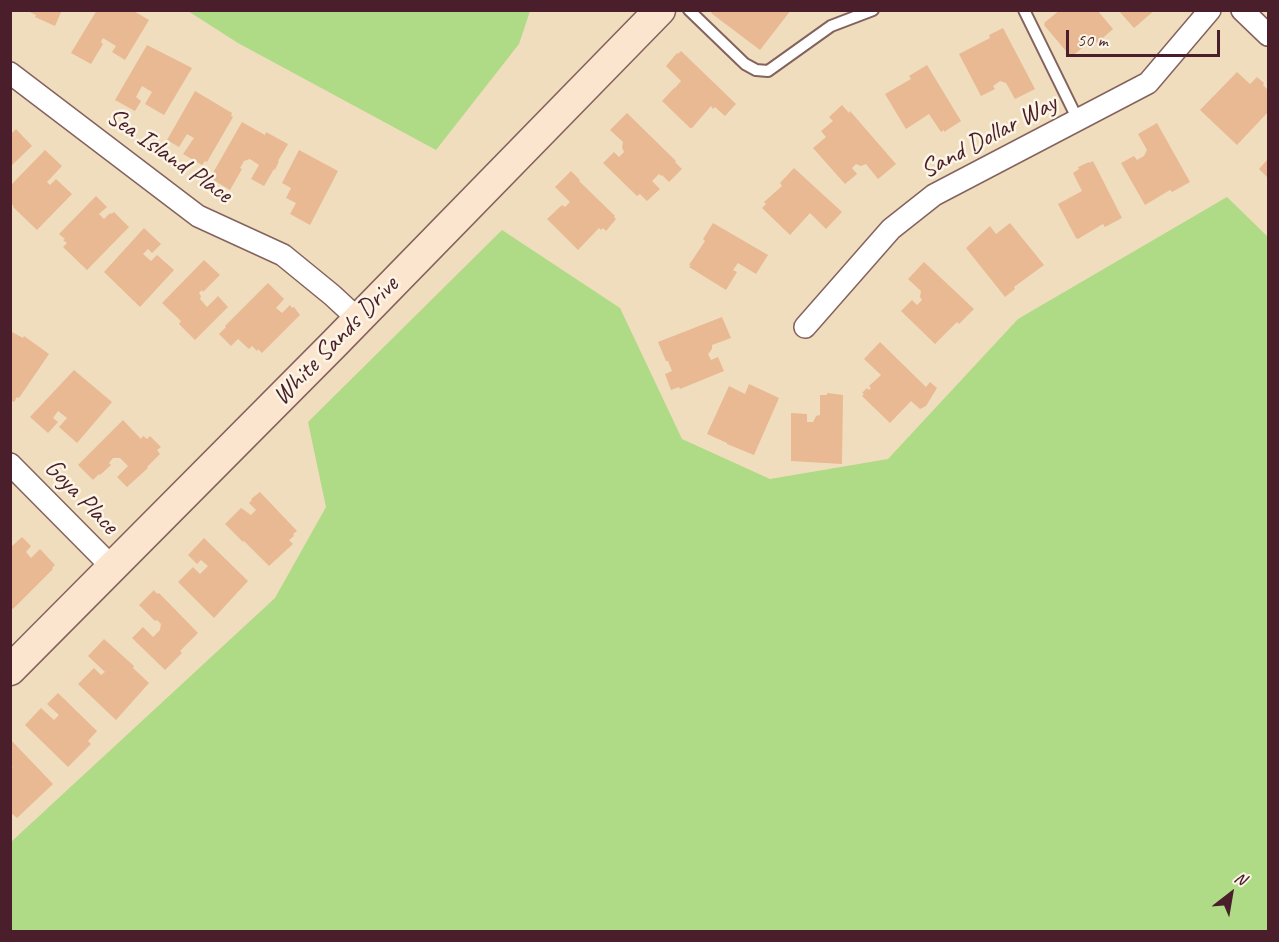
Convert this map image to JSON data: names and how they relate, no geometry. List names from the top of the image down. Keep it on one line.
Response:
{"streets":{"street":["Sand Dollar Way","Sea Island Place","White Sands Drive","Goya Place"]},"crossings":[["Sea Island Place","White Sands Drive"],["White Sands Drive","Goya Place"]],"scale_bar":"50 m","north":"top right"}
